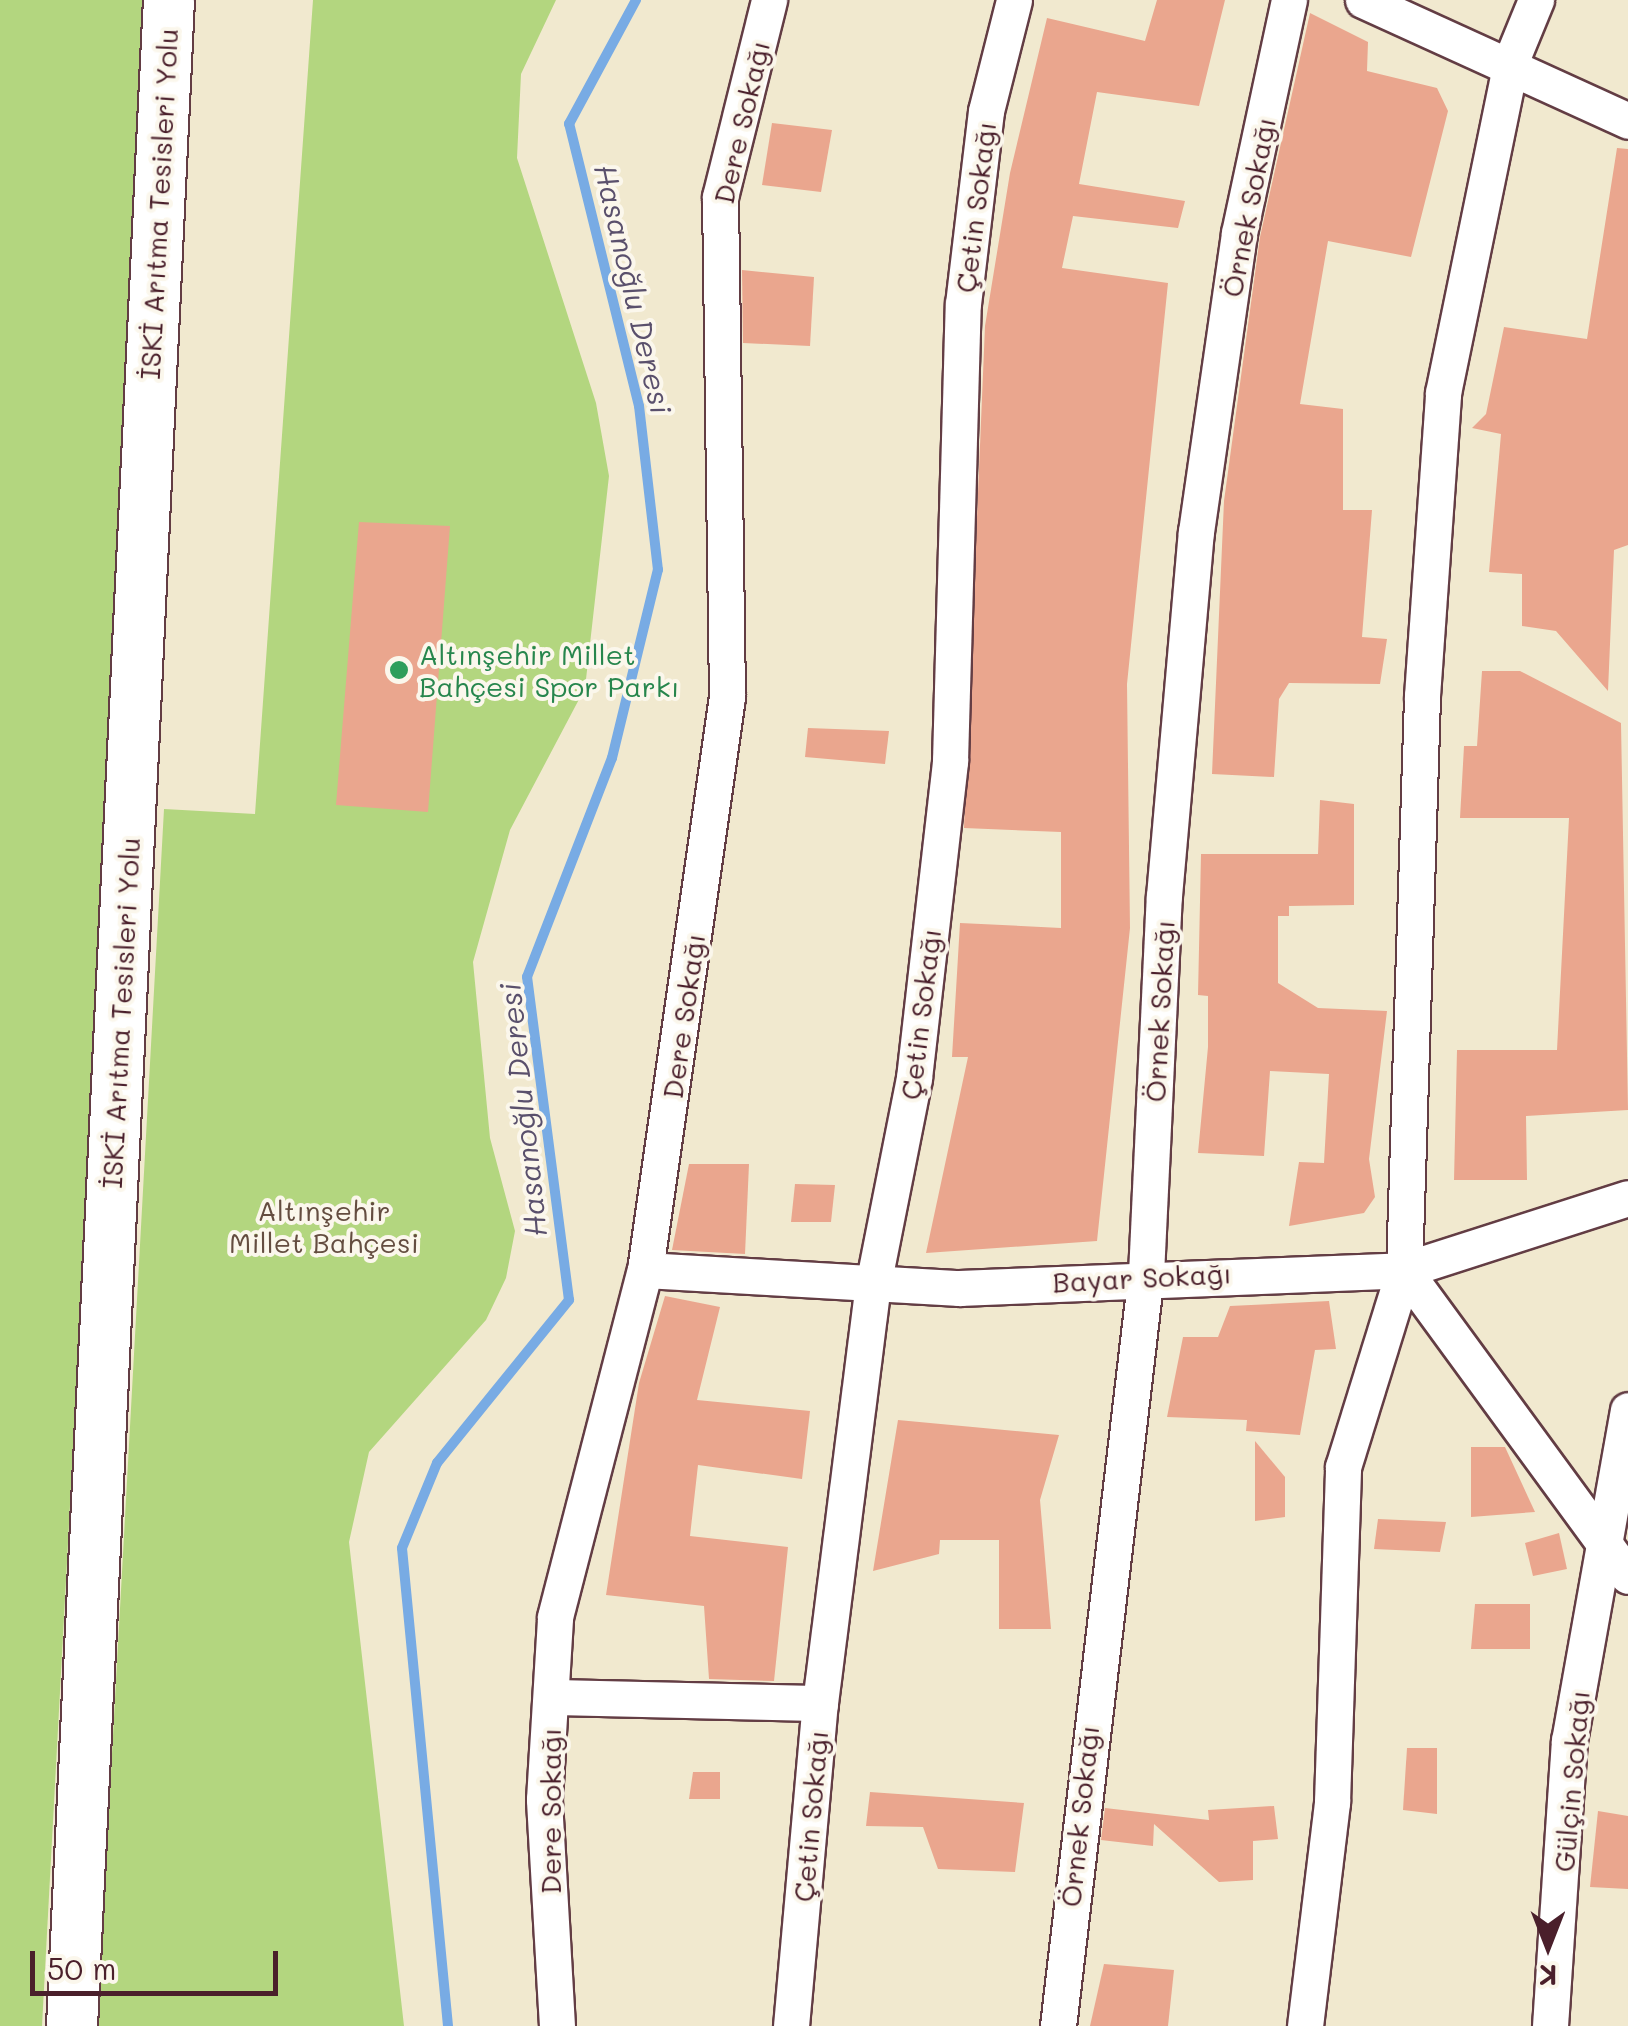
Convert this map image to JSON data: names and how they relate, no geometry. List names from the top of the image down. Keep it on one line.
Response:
{"streets":{"main road":["İSKİ Arıtma Tesisleri Yolu"],"street":["Dere Sokağı","Çetin Sokağı","Örnek Sokağı","Bayar Sokağı","Gülçin Sokağı"]},"crossings":[["Dere Sokağı","Bayar Sokağı"],["Çetin Sokağı","Bayar Sokağı"],["Örnek Sokağı","Bayar Sokağı"]],"water":["Hasanoğlu Deresi"],"parks":["Altınşehir Millet Bahçesi"],"places":["Altınşehir Millet Bahçesi Spor Parkı"],"scale_bar":"50 m","north":"bottom"}
